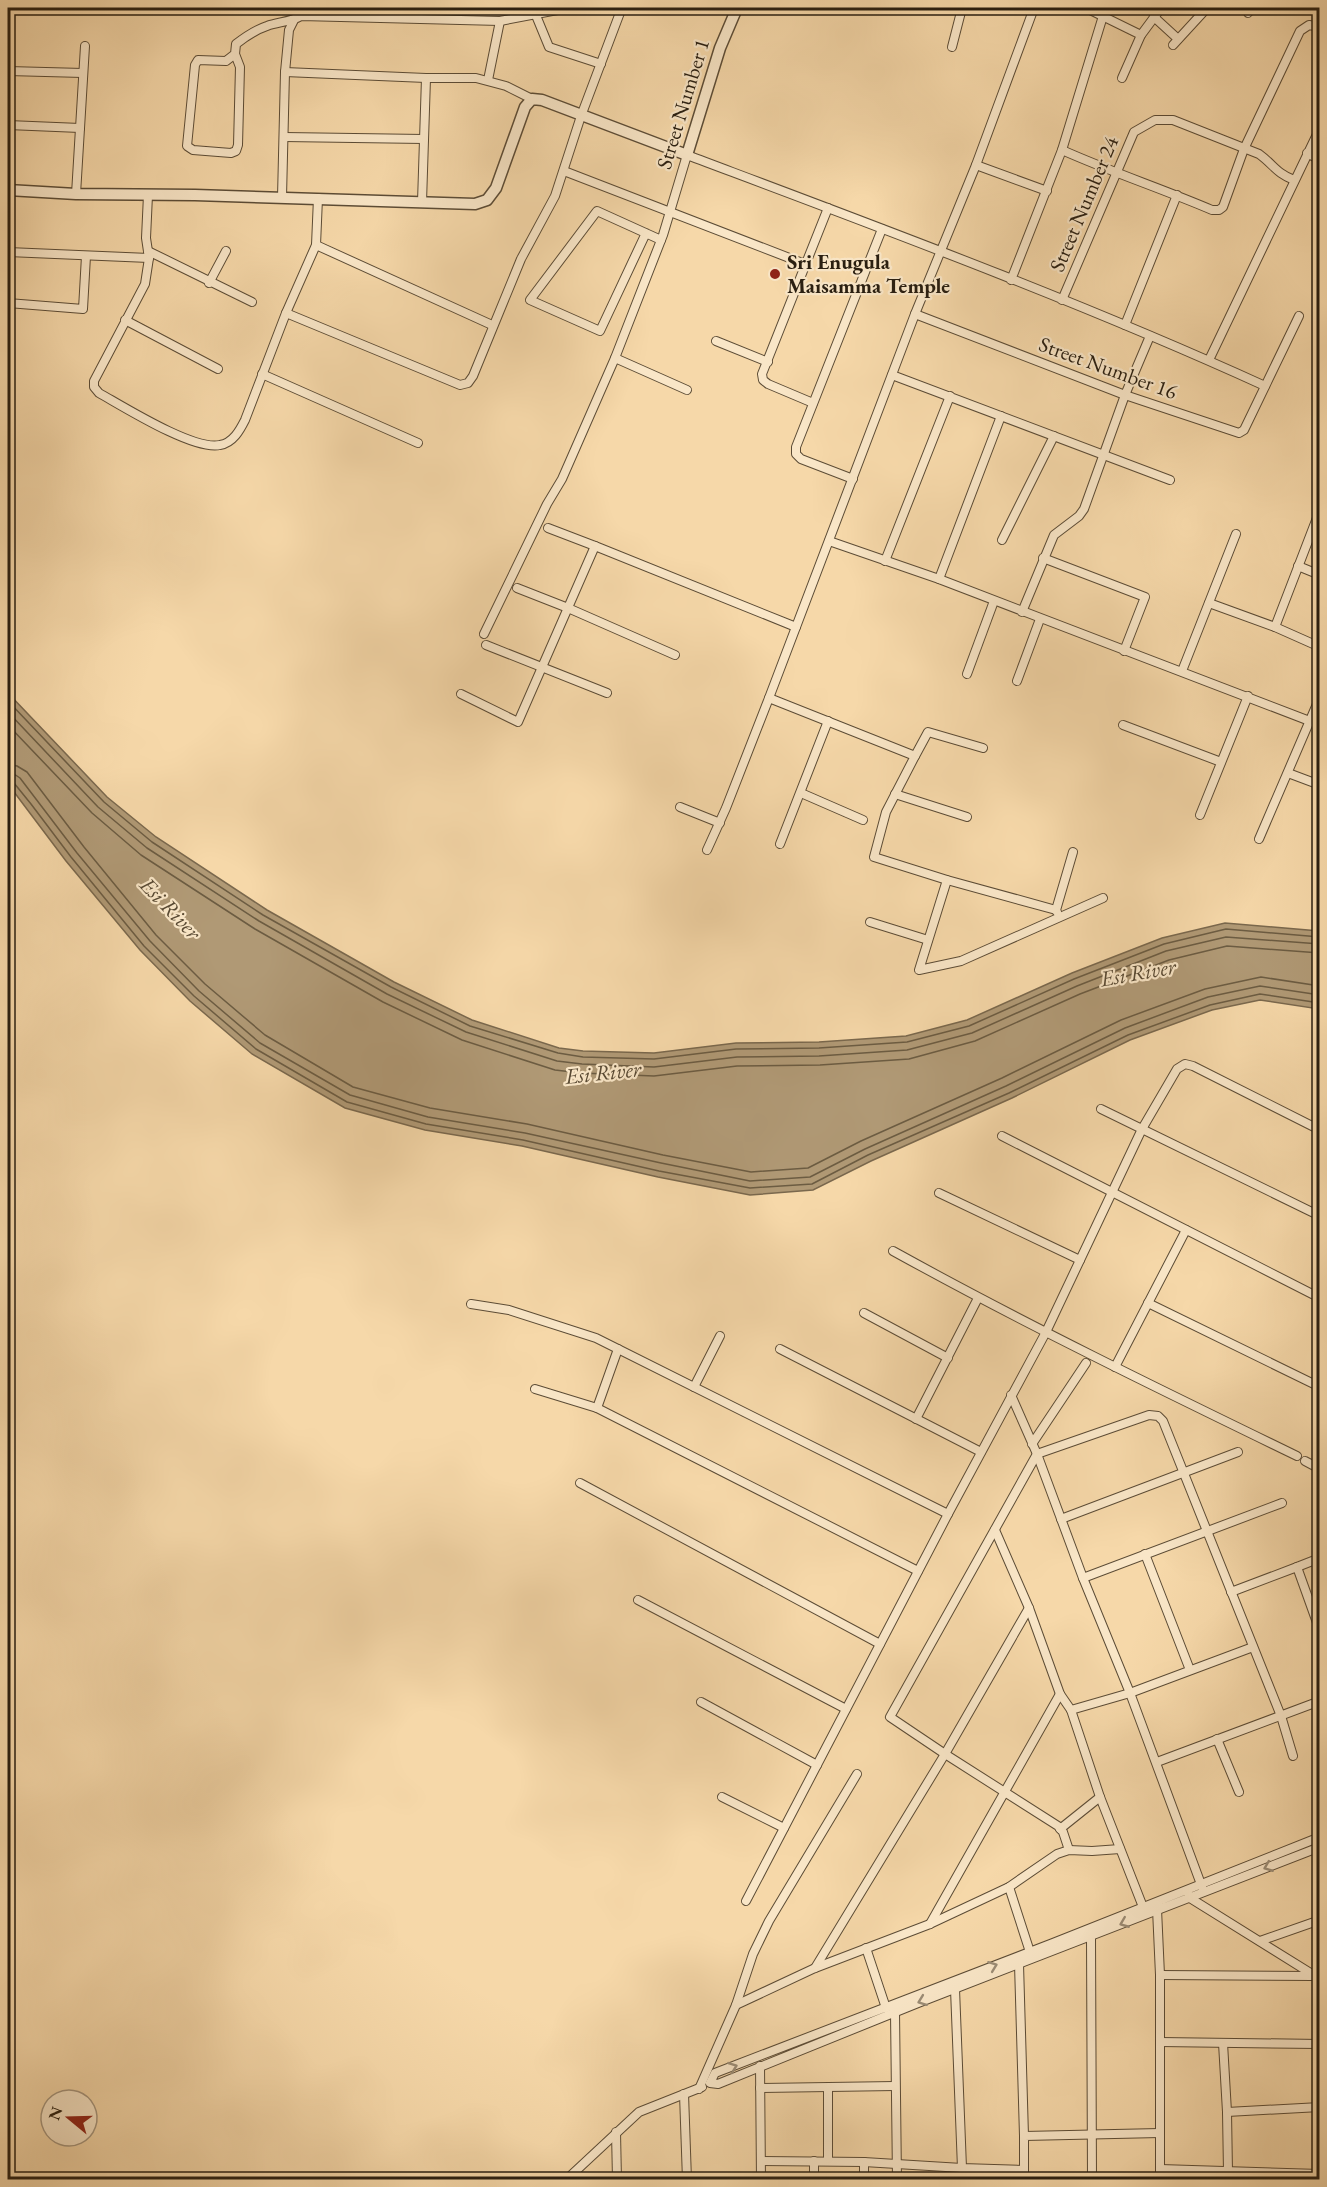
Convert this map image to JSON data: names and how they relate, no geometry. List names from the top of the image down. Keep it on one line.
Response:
{"streets":{"street":["Street Number 1","Street Number 24","Street Number 16"]},"water":["Esi River"],"places":["Sri Enugula Maisamma Temple"],"north":"left"}
